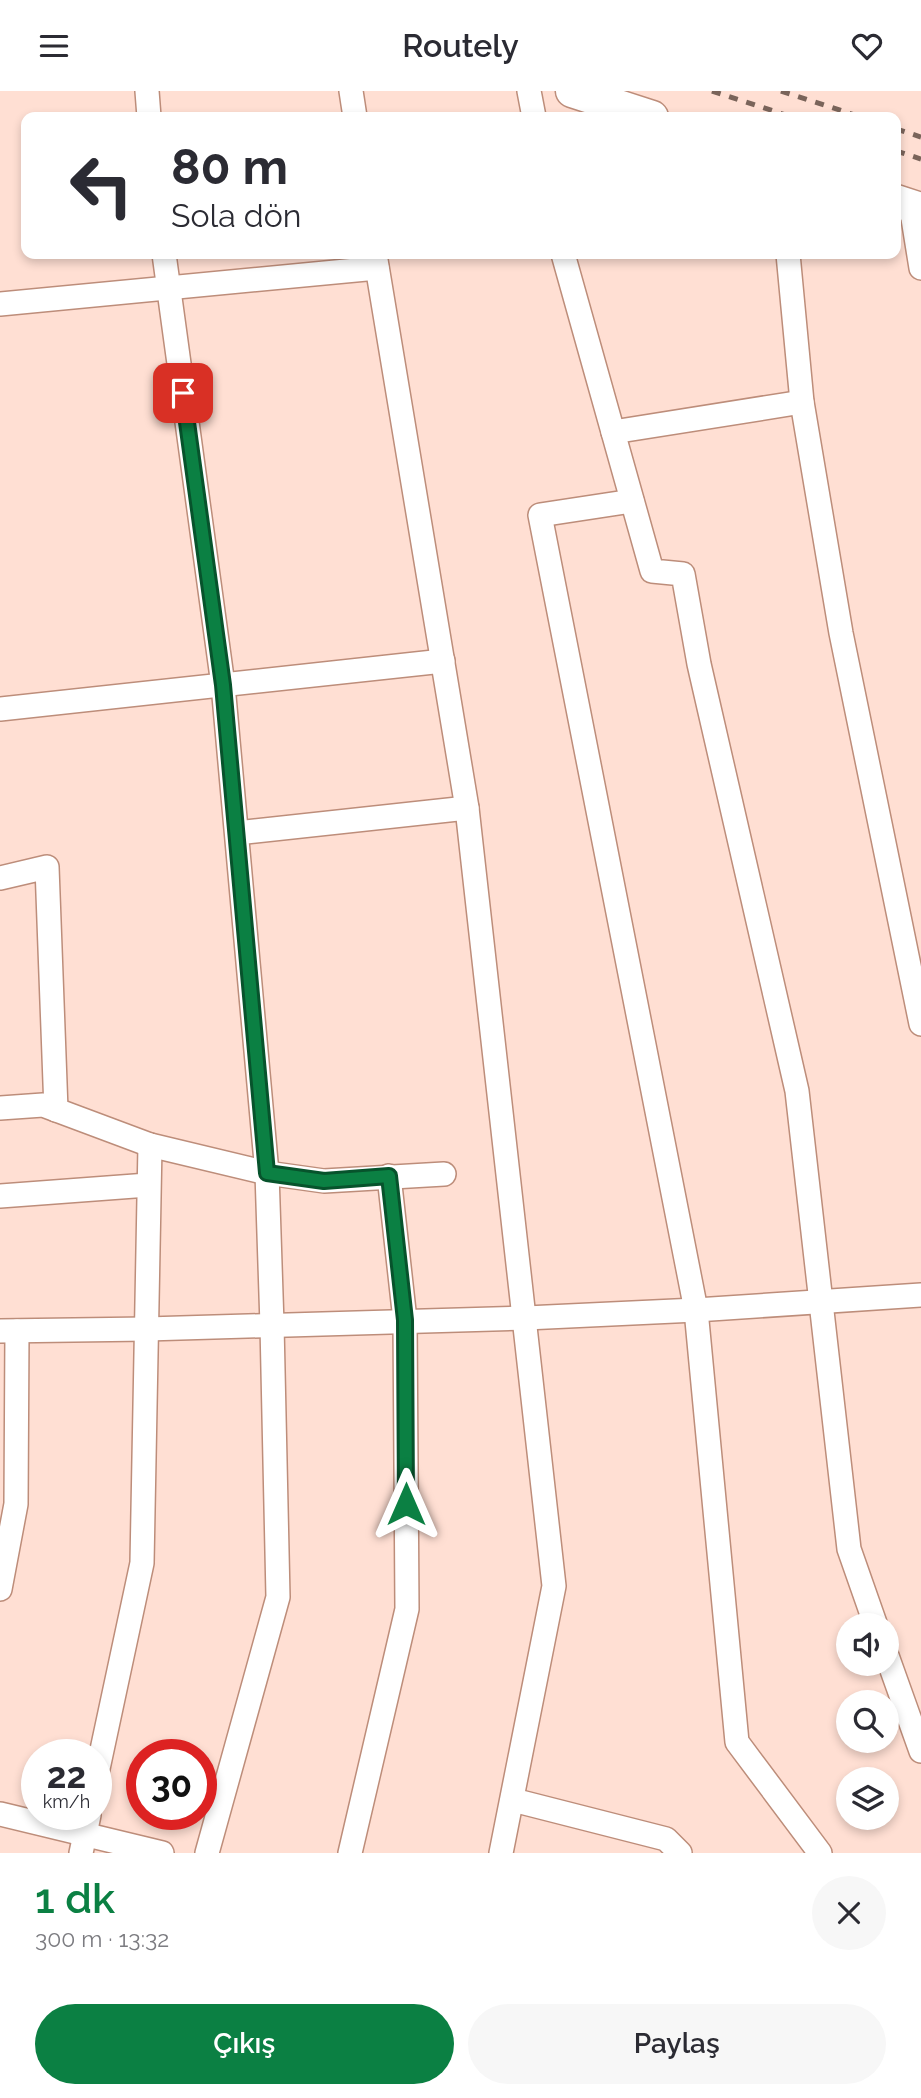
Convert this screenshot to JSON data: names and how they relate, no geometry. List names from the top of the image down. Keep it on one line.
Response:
{"page":{"header":"Routely","turn":["80 m","Sola dön"],"speed":"22 km/h","limit":"30","heading":["1 dk","300 m · 13:32"],"buttons":["Çıkış","Paylaş"]}}
